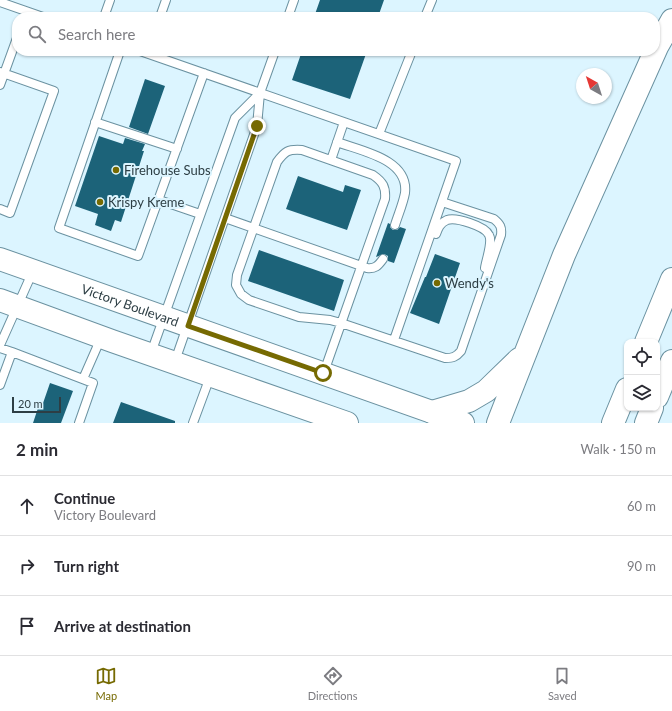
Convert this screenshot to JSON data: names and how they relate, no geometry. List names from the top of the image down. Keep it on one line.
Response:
{"streets":{"main road":["Victory Boulevard"]},"places":["Firehouse Subs","Krispy Kreme","Wendy's"],"scale_bar":"20 m","north":"top left","page":{"search":"Search here","scale":"20 m","heading":["2 min","Walk · 150 m"],"list":[["Continue","Victory Boulevard","60 m"],["Turn right","90 m"],"Arrive at destination"],"nav":["Map","Directions","Saved"]}}
